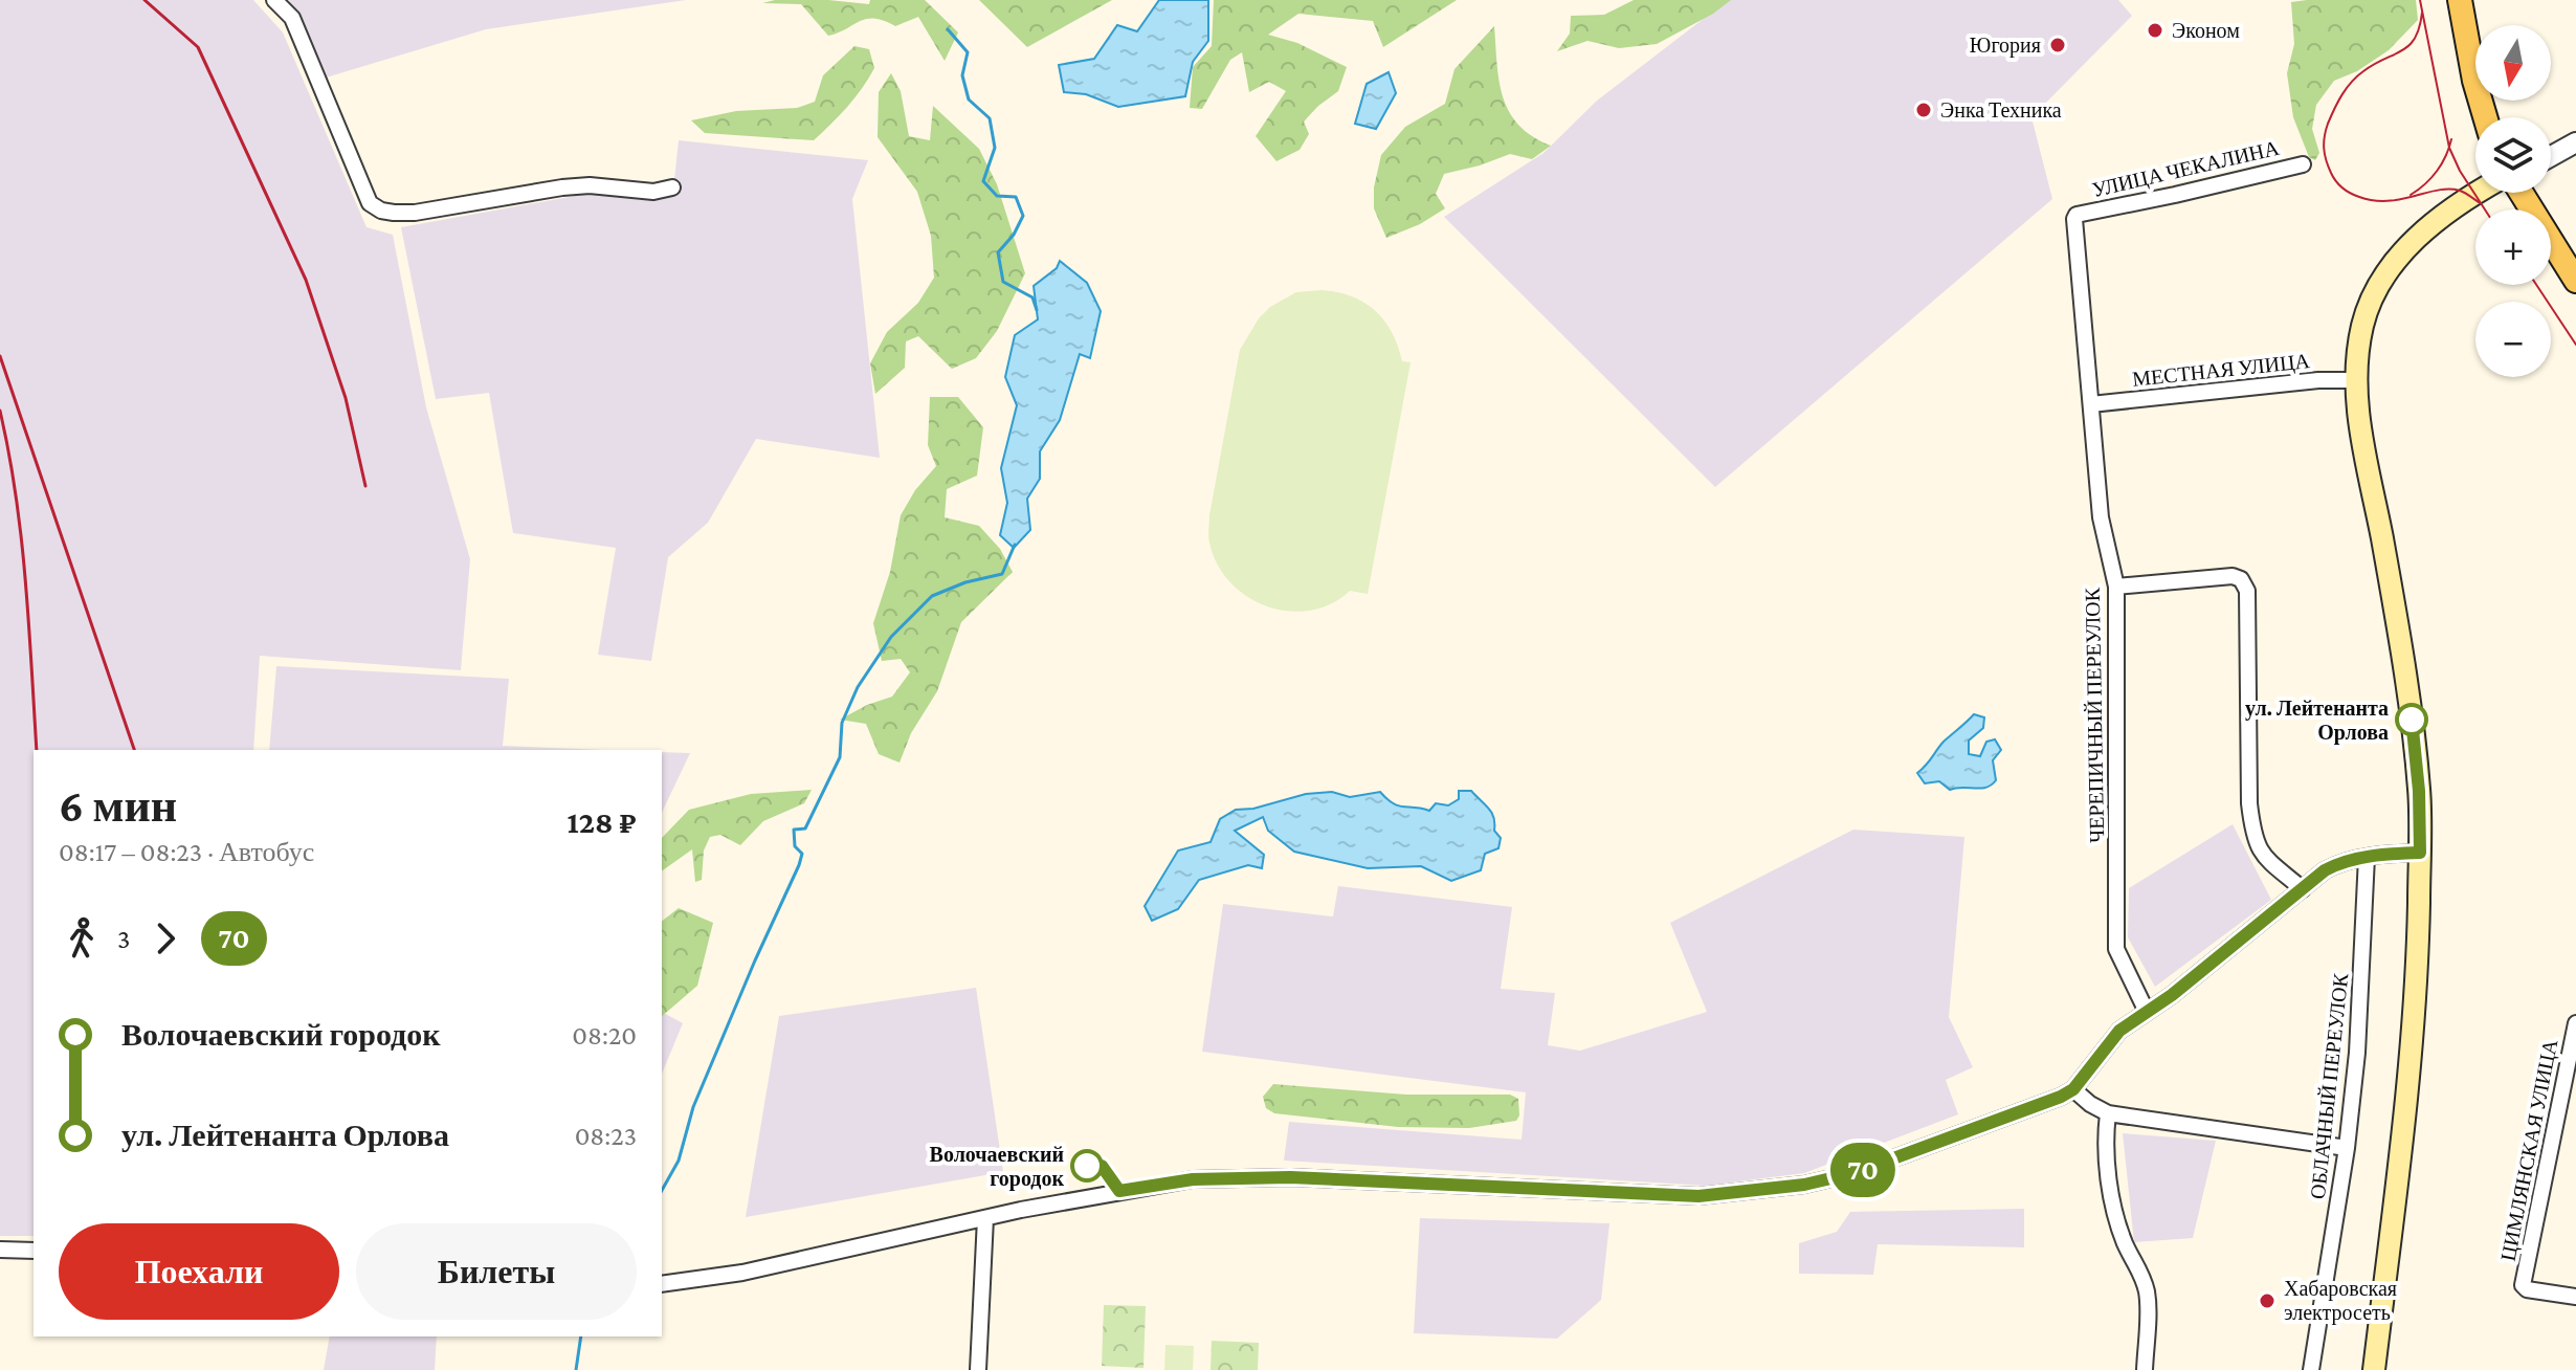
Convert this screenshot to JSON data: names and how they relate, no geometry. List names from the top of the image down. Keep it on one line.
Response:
{"streets":{"street":["УЛИЦА ЧЕКАЛИНА","МЕСТНАЯ УЛИЦА","ЧЕРЕПИЧНЫЙ ПЕРЕУЛОК","ОБЛАЧНЫЙ ПЕРЕУЛОК","ЦИМЛЯНСКАЯ УЛИЦА"]},"crossings":[["УЛИЦА ЧЕКАЛИНА","ЧЕРЕПИЧНЫЙ ПЕРЕУЛОК"],["МЕСТНАЯ УЛИЦА","ЧЕРЕПИЧНЫЙ ПЕРЕУЛОК"]],"places":["Эконом","Югория","Энка Техника","ул. Лейтенанта Орлова","Волочаевский городок","Хабаровская электросеть"],"lines":["bus line 70"],"north":"bottom","page":{"on_map":"70","map_buttons":["+","−"],"heading":["6 мин","08:17 – 08:23 · Автобус","128 ₽"],"legs":["3","70"],"list":[{"name":"Волочаевский городок","value":"08:20"},{"name":"ул. Лейтенанта Орлова","value":"08:23"}],"buttons":["Поехали","Билеты"]}}
